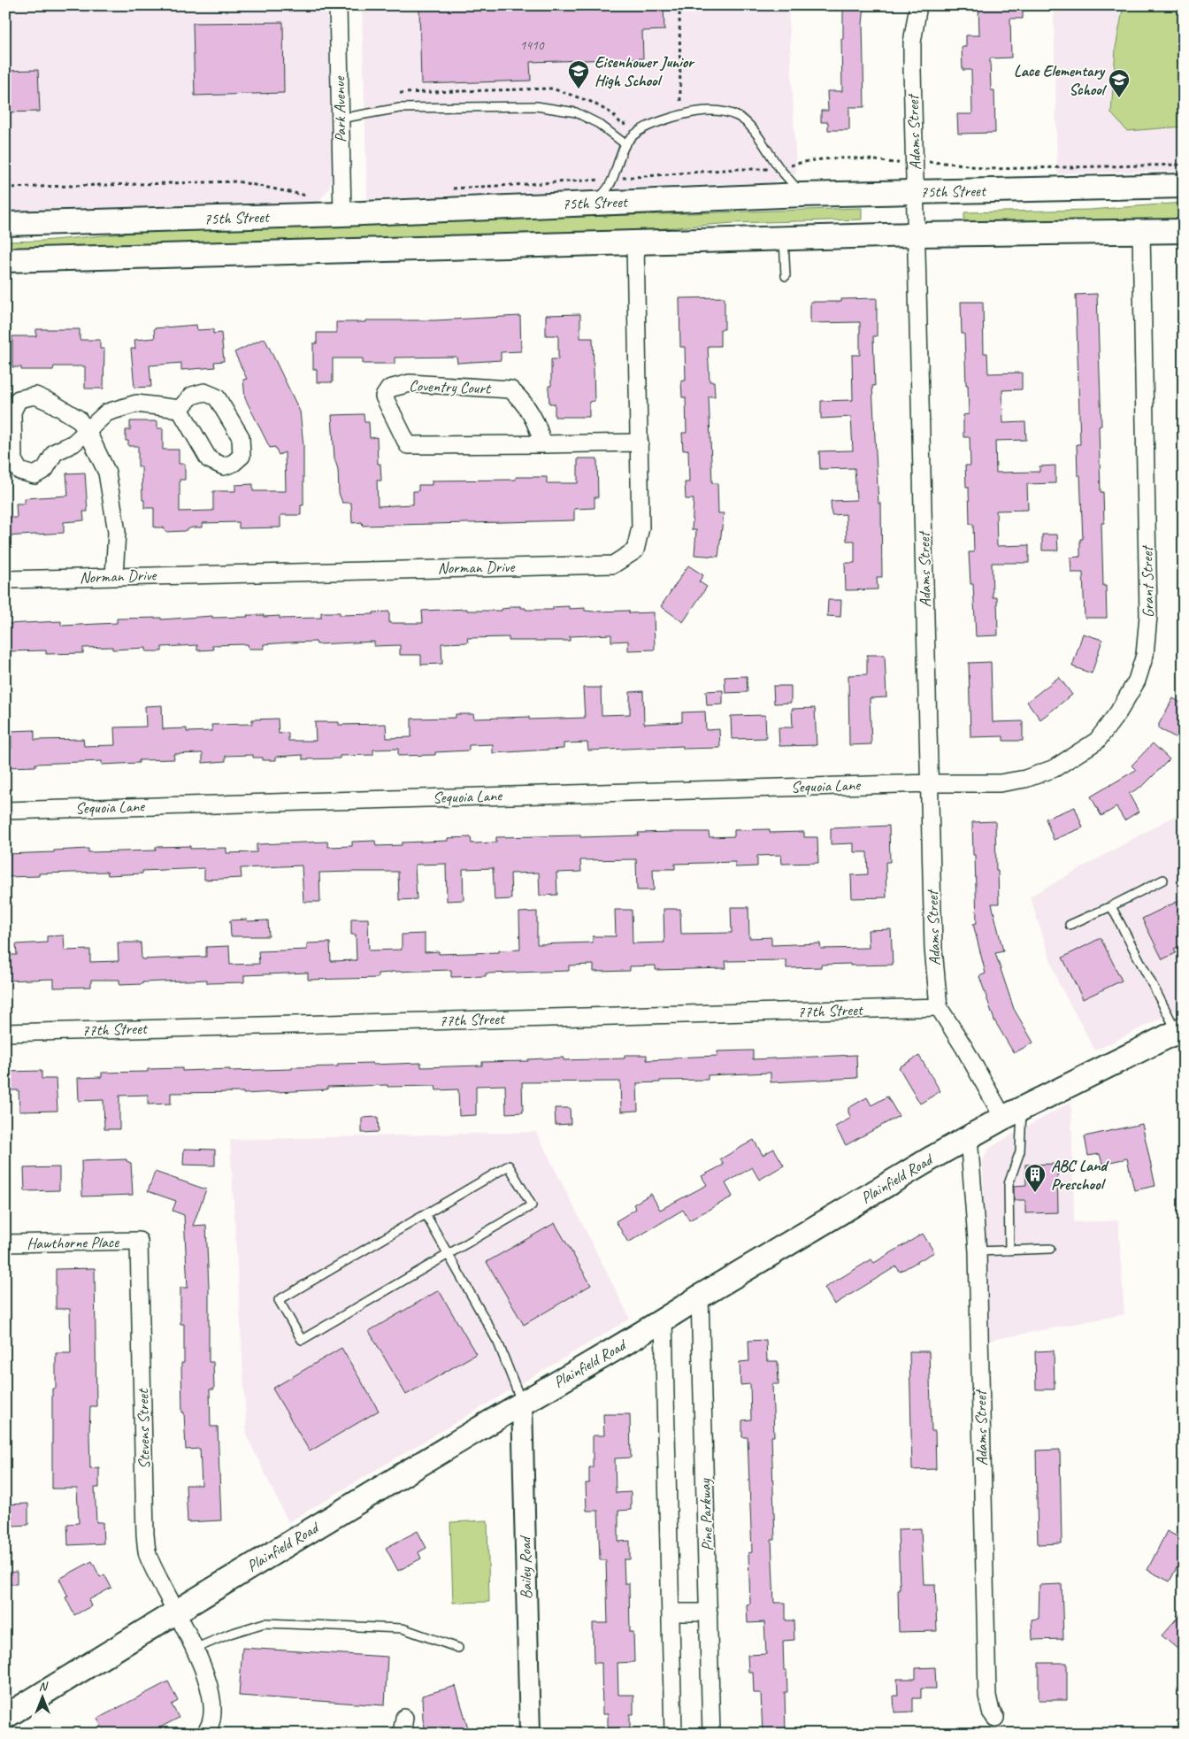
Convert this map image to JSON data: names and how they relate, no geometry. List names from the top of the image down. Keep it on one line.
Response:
{"streets":{"main road":["75th Street","Plainfield Road"],"street":["Park Avenue","Adams Street","Coventry Court","Norman Drive","Grant Street","Sequoia Lane","77th Street","Hawthorne Place","Stevens Street","Pine Parkway","Bailey Road"]},"crossings":[["Park Avenue","75th Street"],["Adams Street","75th Street"],["Adams Street","Grant Street"],["Adams Street","Sequoia Lane"],["Adams Street","77th Street"],["Adams Street","Plainfield Road"],["Coventry Court","Norman Drive"],["Grant Street","Sequoia Lane"],["Plainfield Road","Stevens Street"],["Plainfield Road","Pine Parkway"],["Plainfield Road","Bailey Road"],["Hawthorne Place","Stevens Street"]],"places":{"school or university":["Eisenhower Junior High School","Lace Elementary School"],"building":["ABC Land Preschool"]},"house_numbers":["1410"],"north":"top"}
